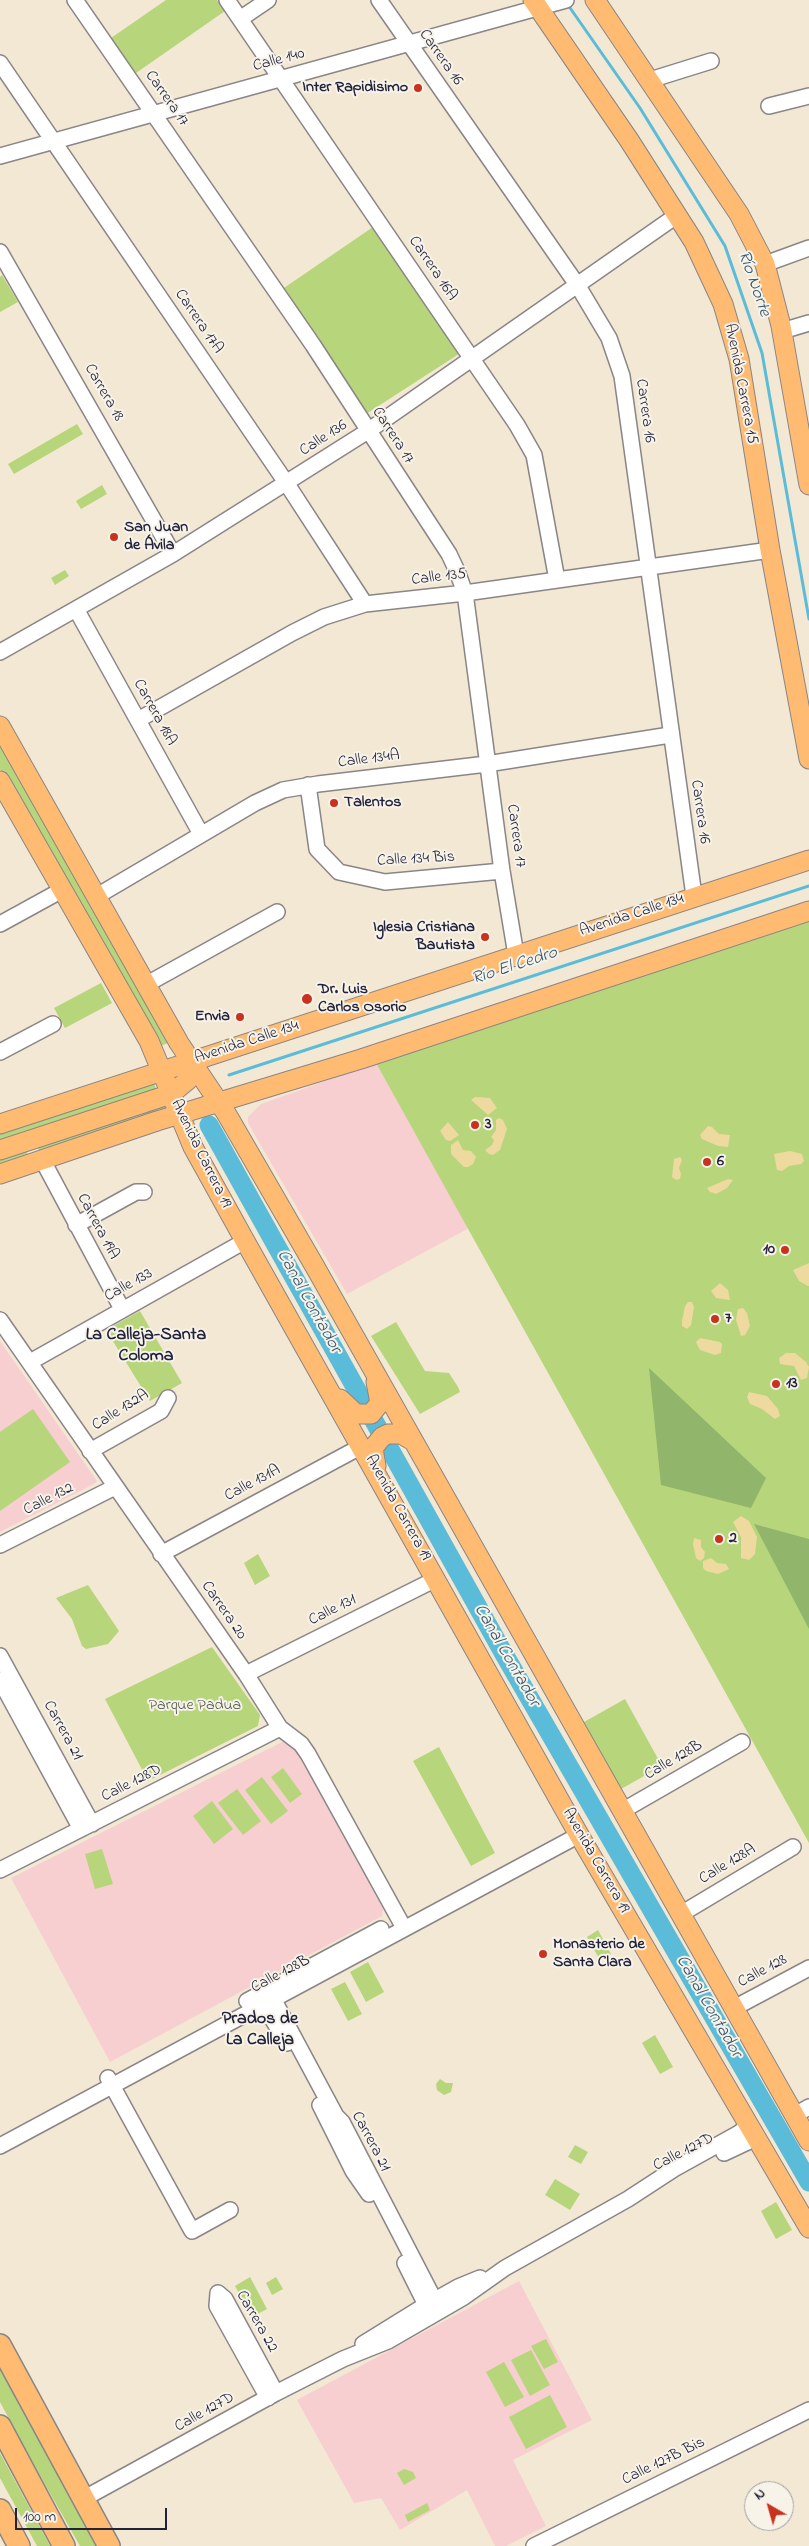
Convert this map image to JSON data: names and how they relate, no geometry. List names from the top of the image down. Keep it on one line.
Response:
{"streets":{"main road":["Avenida Carrera 15","Avenida Calle 134","Avenida Carrera 19"],"street":["Carrera 16","Calle 140","Carrera 17","Carrera 16A","Carrera 17A","Carrera 18","Calle 136","Calle 135","Carrera 18A","Calle 134A","Calle 134 Bis","Carrera 19A","Calle 133","Calle 132A","Calle 131A","Calle 132","Carrera 20","Calle 131","Carrera 21","Calle 128B","Calle 128D","Calle 128A","Calle 128","Calle 127D","Carrera 22","Calle 127B Bis"]},"crossings":[["Carrera 16","Calle 140"],["Carrera 16","Calle 136"],["Carrera 16","Calle 135"],["Carrera 16","Calle 134A"],["Carrera 16","Avenida Calle 134"],["Calle 140","Carrera 17"],["Calle 140","Carrera 16A"],["Calle 140","Carrera 17A"],["Calle 140","Avenida Carrera 15"],["Carrera 17","Calle 136"],["Carrera 17","Calle 135"],["Carrera 17","Calle 134A"],["Carrera 17","Calle 134 Bis"],["Carrera 17","Avenida Calle 134"],["Carrera 16A","Calle 136"],["Carrera 16A","Calle 135"],["Carrera 17A","Calle 136"],["Carrera 17A","Calle 135"],["Avenida Carrera 15","Calle 136"],["Avenida Carrera 15","Calle 135"],["Carrera 18","Calle 136"],["Calle 136","Carrera 18A"],["Calle 135","Carrera 18A"],["Carrera 18A","Calle 134A"],["Calle 134A","Calle 134 Bis"],["Avenida Calle 134","Avenida Carrera 19"],["Avenida Carrera 19","Calle 133"],["Avenida Carrera 19","Calle 131A"],["Avenida Carrera 19","Calle 131"],["Avenida Carrera 19","Calle 128B"],["Avenida Carrera 19","Calle 127D"],["Carrera 19A","Calle 133"],["Calle 133","Carrera 20"],["Calle 132A","Carrera 20"],["Calle 131A","Carrera 20"],["Calle 132","Carrera 20"],["Carrera 20","Calle 131"],["Carrera 20","Calle 128B"],["Carrera 20","Calle 128D"],["Carrera 21","Calle 128B"],["Carrera 21","Calle 128D"],["Carrera 21","Calle 127D"],["Calle 127D","Carrera 22"]],"districts":["La Calleja-Santa Coloma","Prados de La Calleja"],"water":["Río Norte","Río El Cedro","Canal Contador"],"parks":["Parque Padua"],"places":["Inter Rapidisimo","San Juan de Ávila","Talentos","Iglesia Cristiana Bautista","Dr. Luis Carlos Osorio","Envia","3","6","10","7","13","2","Monasterio de Santa Clara"],"scale_bar":"100 m","north":"top left"}
